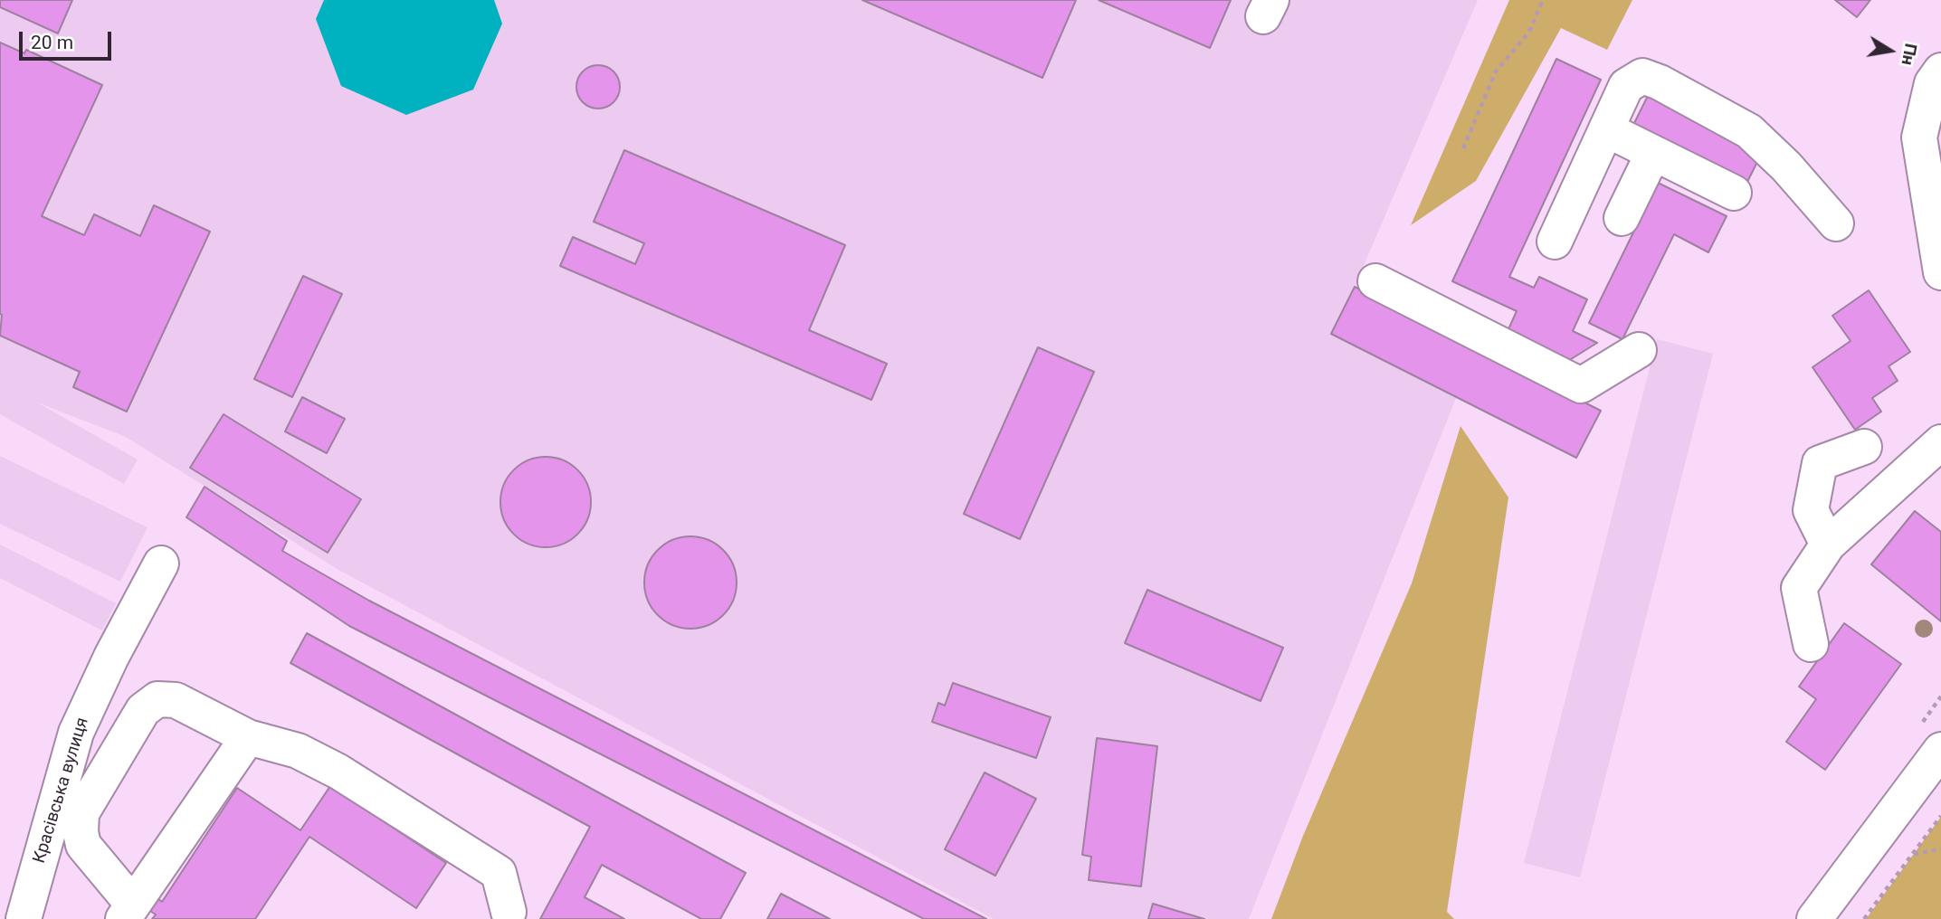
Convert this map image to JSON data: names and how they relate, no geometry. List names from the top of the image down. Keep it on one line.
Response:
{"streets":{"street":["Красівська вулиця"]},"scale_bar":"20 m","north":"right"}
